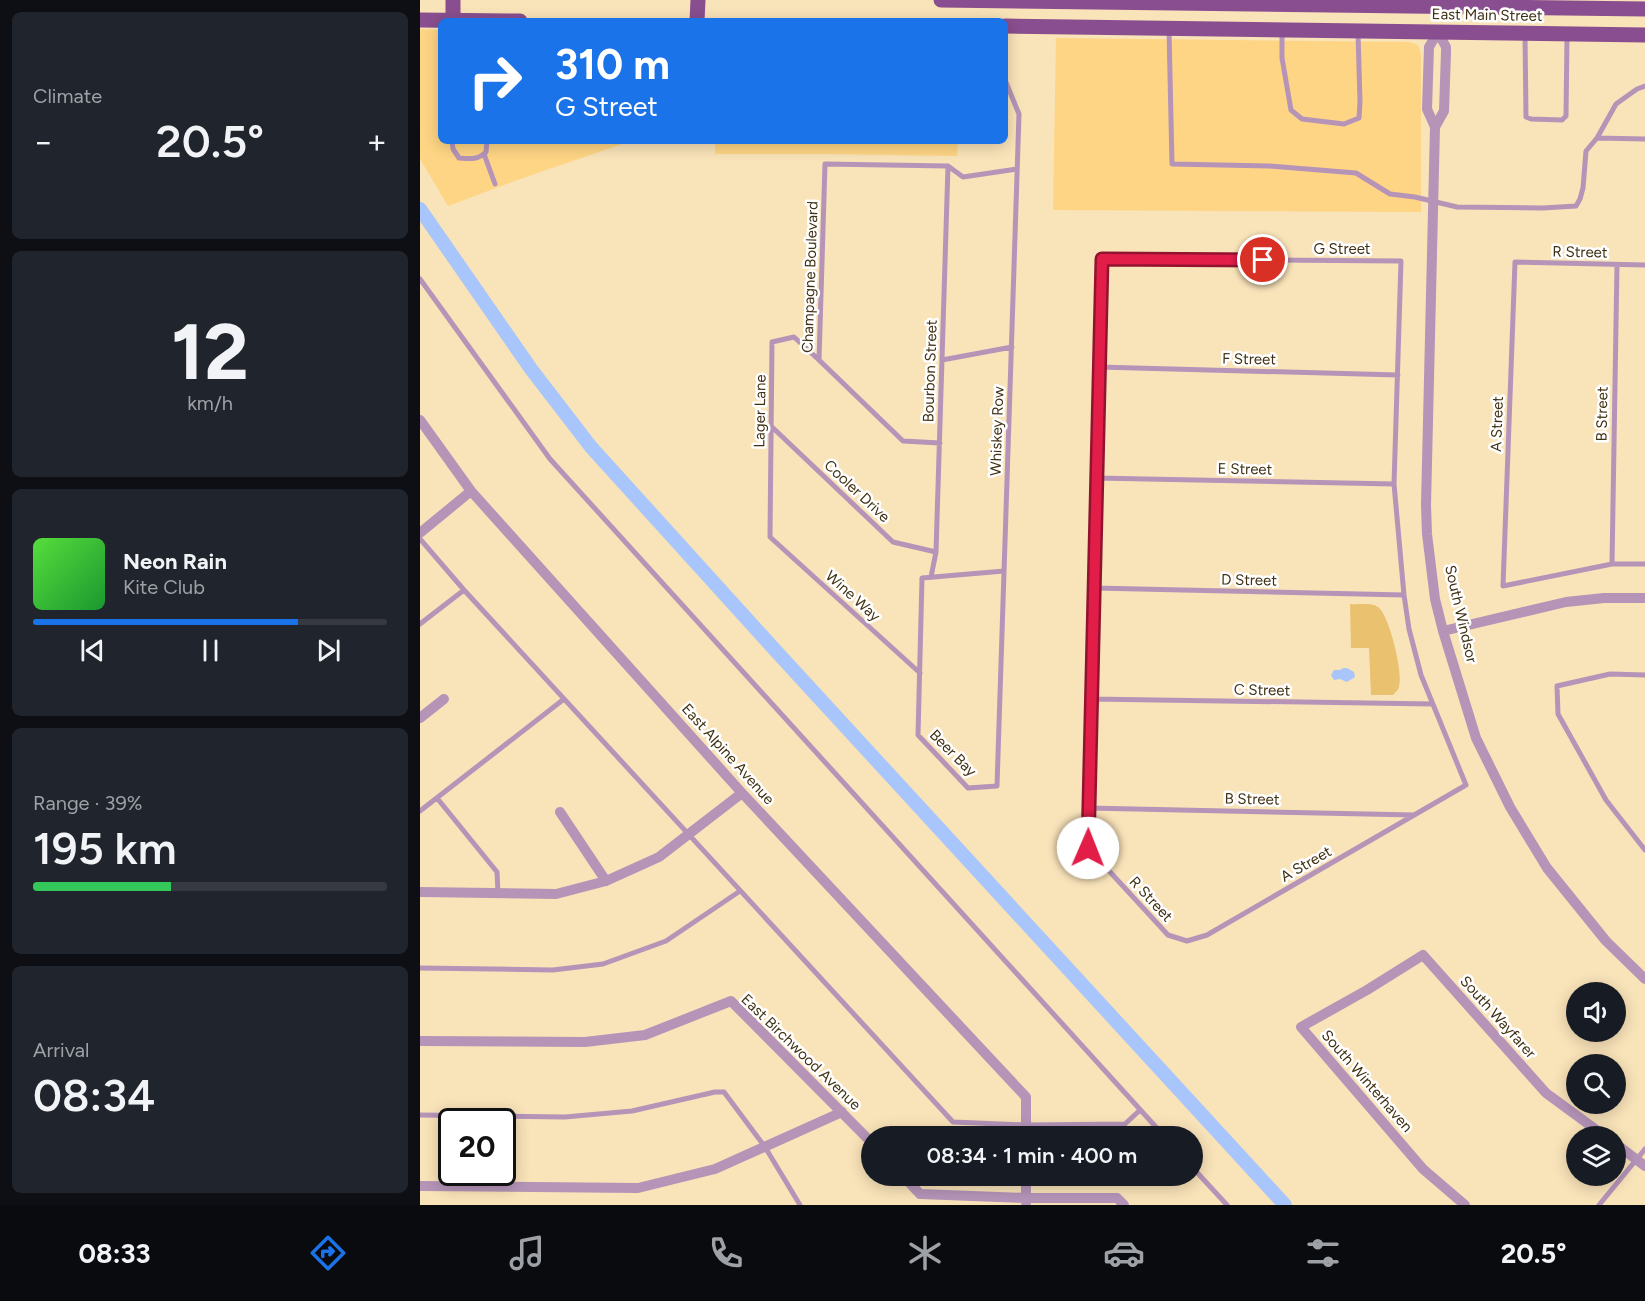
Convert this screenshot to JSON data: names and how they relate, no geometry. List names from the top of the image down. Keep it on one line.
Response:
{"streets":{"main road":["East Main Street","South Windsor"],"street":["East Alpine Avenue","South Wayfarer","East Birchwood Avenue","South Winterhaven"],"lane":["G Street","R Street","Champagne Boulevard","F Street","Bourbon Street","Lager Lane","B Street","A Street","Whiskey Row","E Street","Cooler Drive","D Street","Wine Way","C Street","Beer Bay"]},"crossings":[["East Main Street","South Windsor"],["G Street","R Street"],["G Street","F Street"],["R Street","F Street"],["R Street","B Street"],["R Street","A Street"],["R Street","E Street"],["R Street","D Street"],["R Street","C Street"],["Champagne Boulevard","Bourbon Street"],["Champagne Boulevard","Lager Lane"],["Bourbon Street","Cooler Drive"],["Lager Lane","Cooler Drive"],["Lager Lane","Wine Way"],["B Street","A Street"],["A Street","C Street"],["Whiskey Row","Beer Bay"],["Wine Way","Beer Bay"],["South Wayfarer","South Winterhaven"]],"page":{"tile":["Climate",["12","km/h"],["Range · 39%","195 km"],["Arrival","08:34"]],"turn":["310 m","G Street"],"heat":["−","20.5°","+"],"song":["Neon Rain","Kite Club"],"limit":"20","trip":"08:34 · 1 min · 400 m","tabs":["08:33","20.5°"]}}
